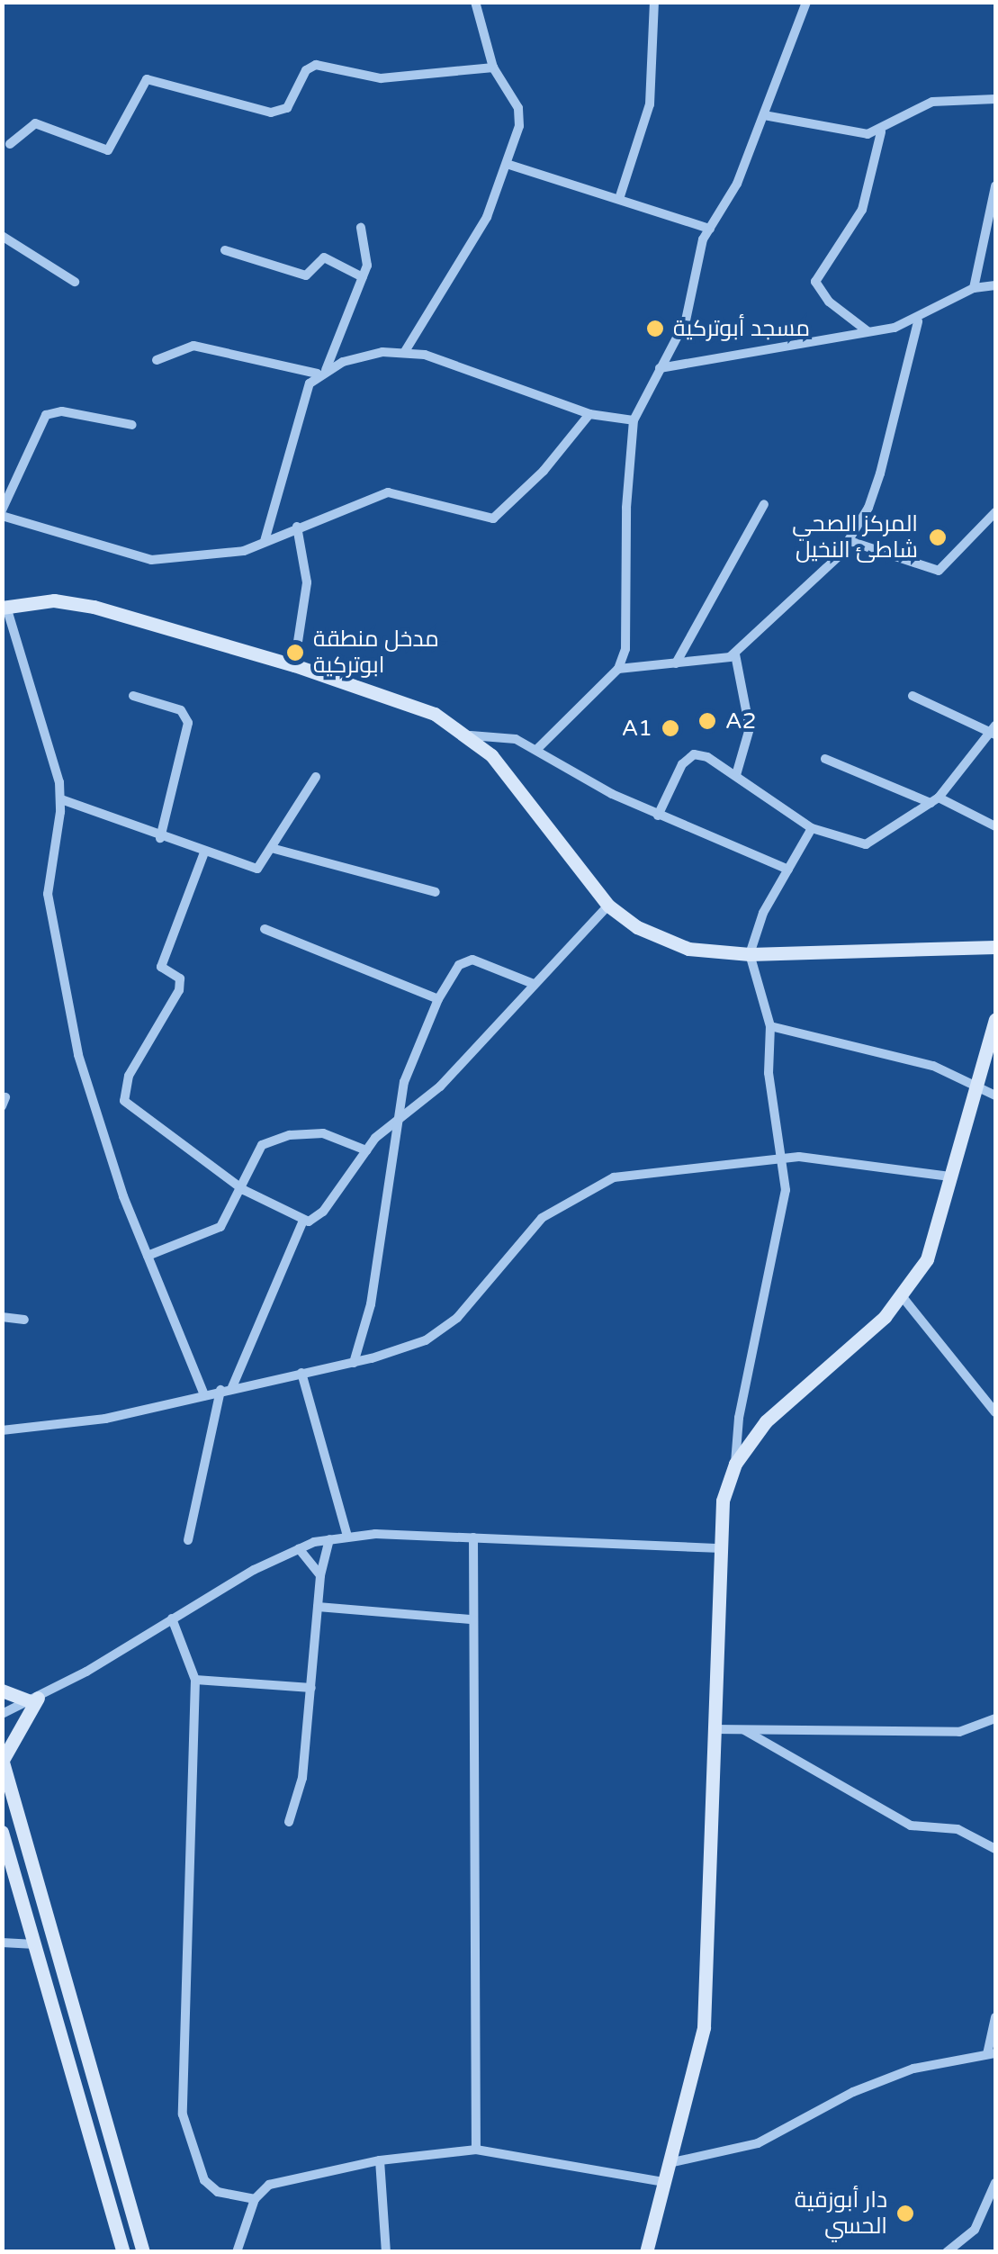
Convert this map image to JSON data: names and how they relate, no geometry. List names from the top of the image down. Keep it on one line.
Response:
{"places":["مسجد أبوتركية","المركز الصحي شاطئ النخيل","مدخل منطقة ابوتركية","A2","A1","دار أبوزقية الحسي"]}
